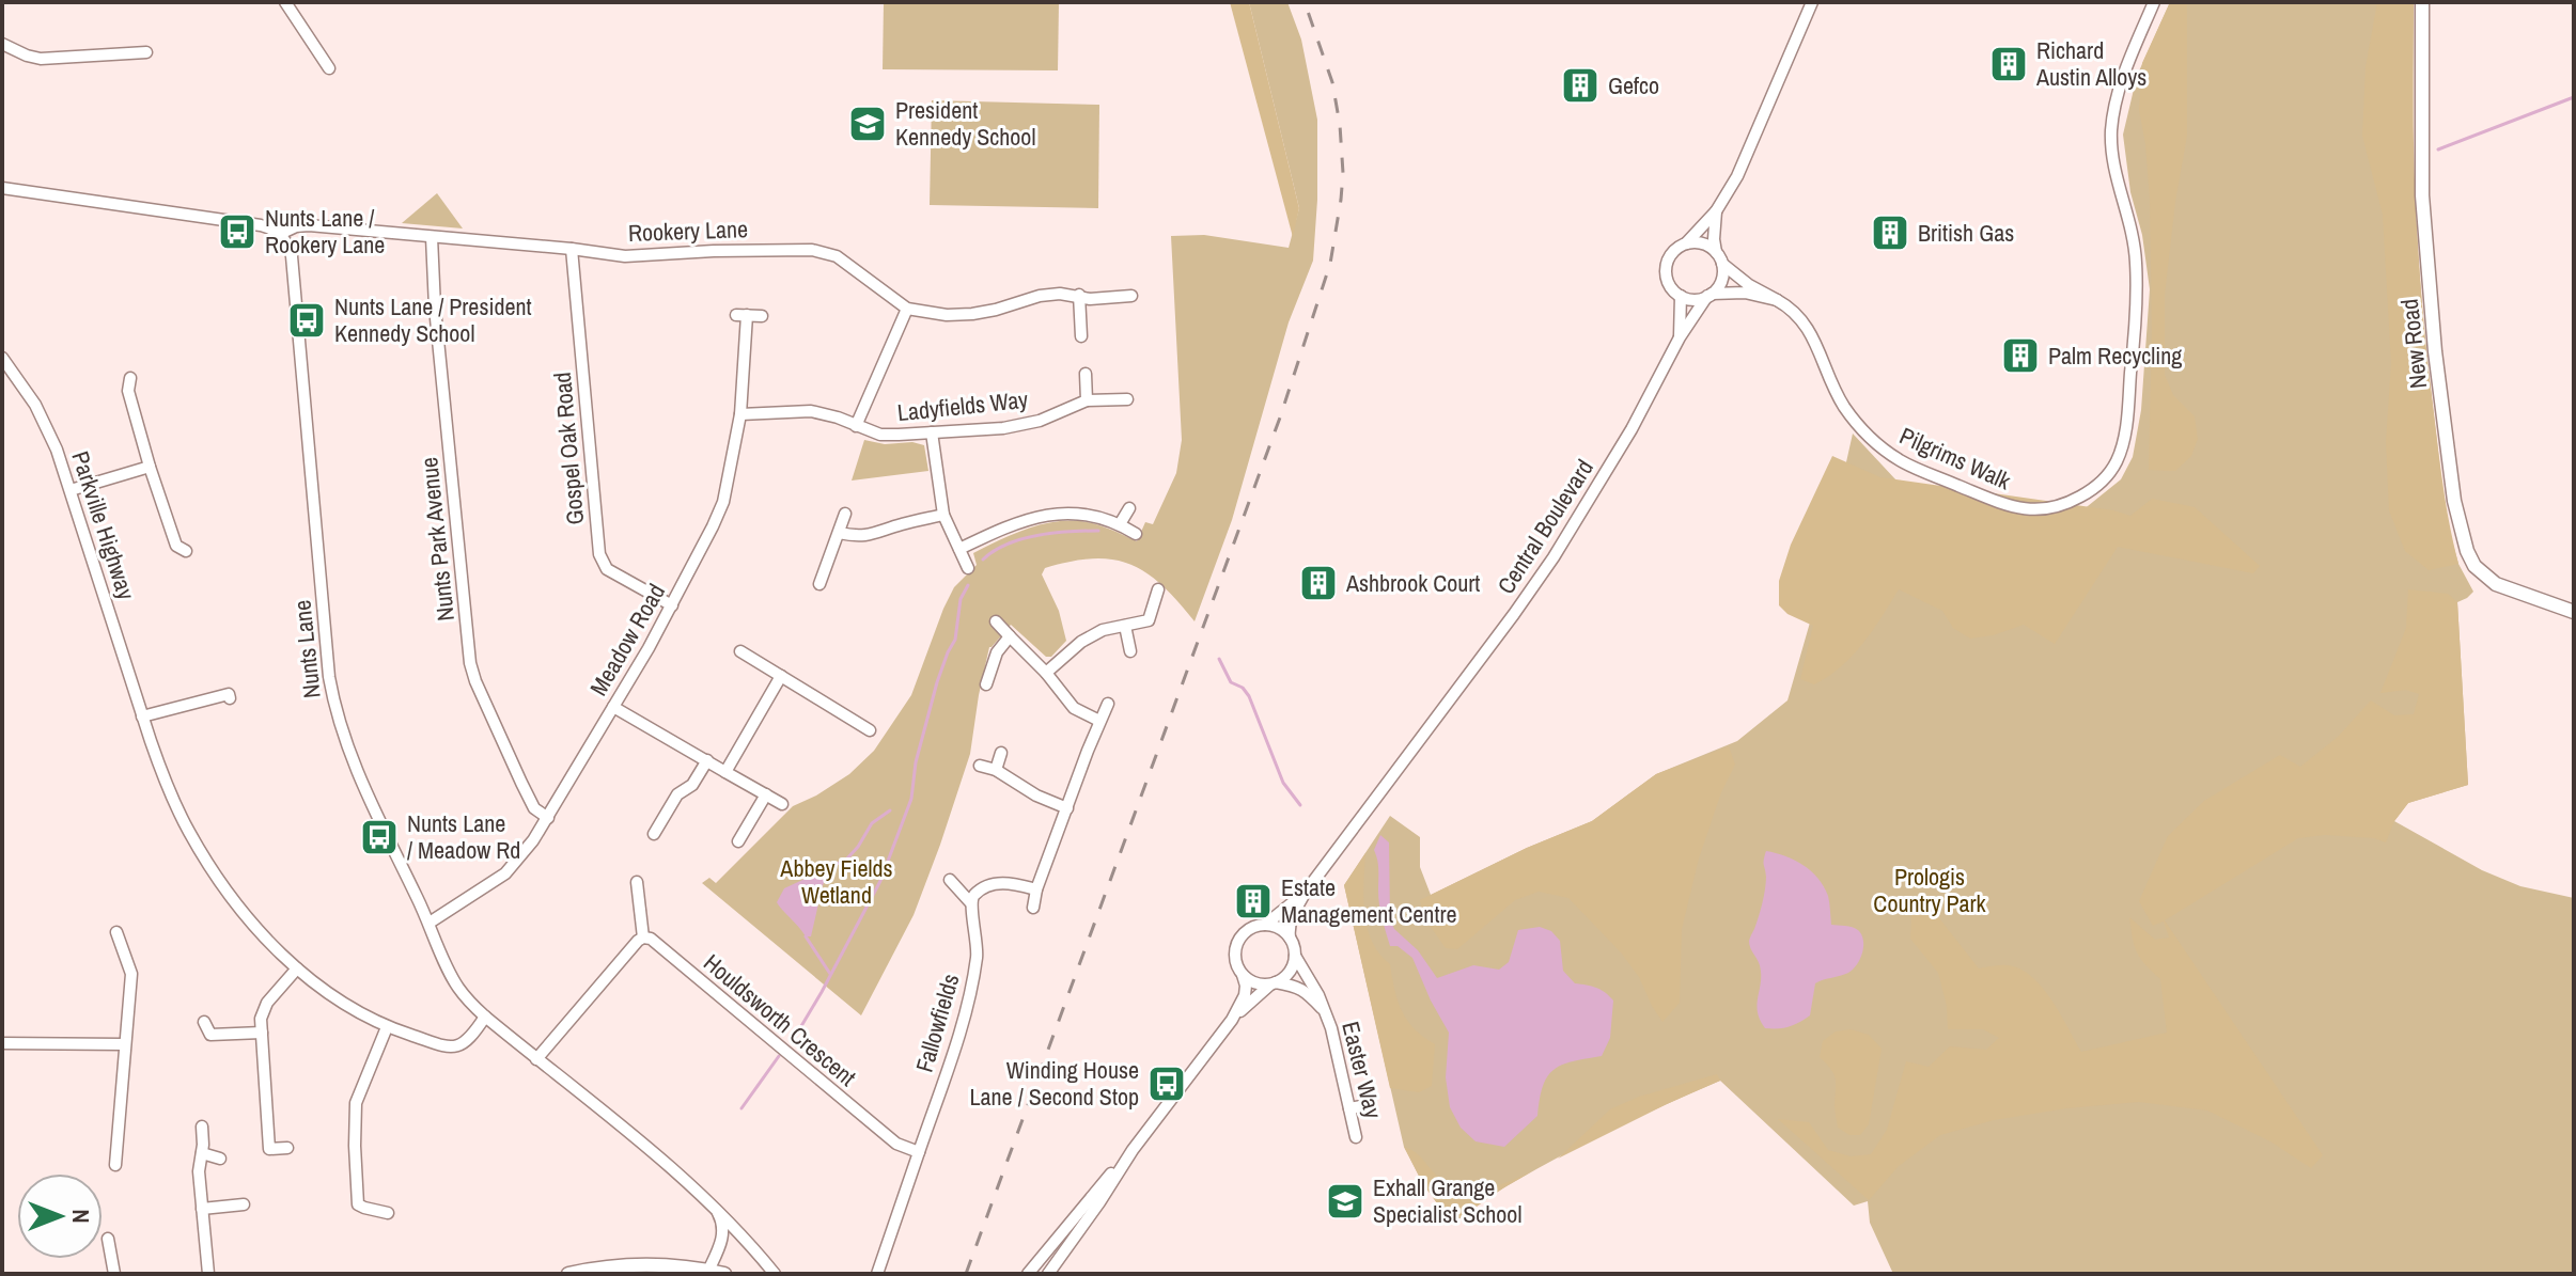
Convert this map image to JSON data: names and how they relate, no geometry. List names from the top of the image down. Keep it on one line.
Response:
{"streets":{"street":["Rookery Lane","New Road","Ladyfields Way","Gospel Oak Road","Pilgrims Walk","Parkville Highway","Central Boulevard","Nunts Park Avenue","Meadow Road","Nunts Lane","Houldsworth Crescent","Fallowfields","Easter Way"]},"crossings":[["Rookery Lane","Gospel Oak Road"],["Rookery Lane","Nunts Park Avenue"],["Rookery Lane","Nunts Lane"],["Ladyfields Way","Meadow Road"],["Gospel Oak Road","Meadow Road"],["Pilgrims Walk","Central Boulevard"],["Parkville Highway","Nunts Lane"],["Central Boulevard","Easter Way"],["Nunts Park Avenue","Meadow Road"],["Meadow Road","Nunts Lane"],["Houldsworth Crescent","Fallowfields"]],"parks":["Abbey Fields Wetland","Prologis Country Park"],"places":{"building":["Richard Austin Alloys","Gefco","British Gas","Palm Recycling","Ashbrook Court","Estate Management Centre"],"school or university":["President Kennedy School","Exhall Grange Specialist School"],"bus stop":["Nunts Lane / Rookery Lane","Nunts Lane / President Kennedy School","Nunts Lane / Meadow Rd","Winding House Lane / Second Stop"]},"north":"right"}
